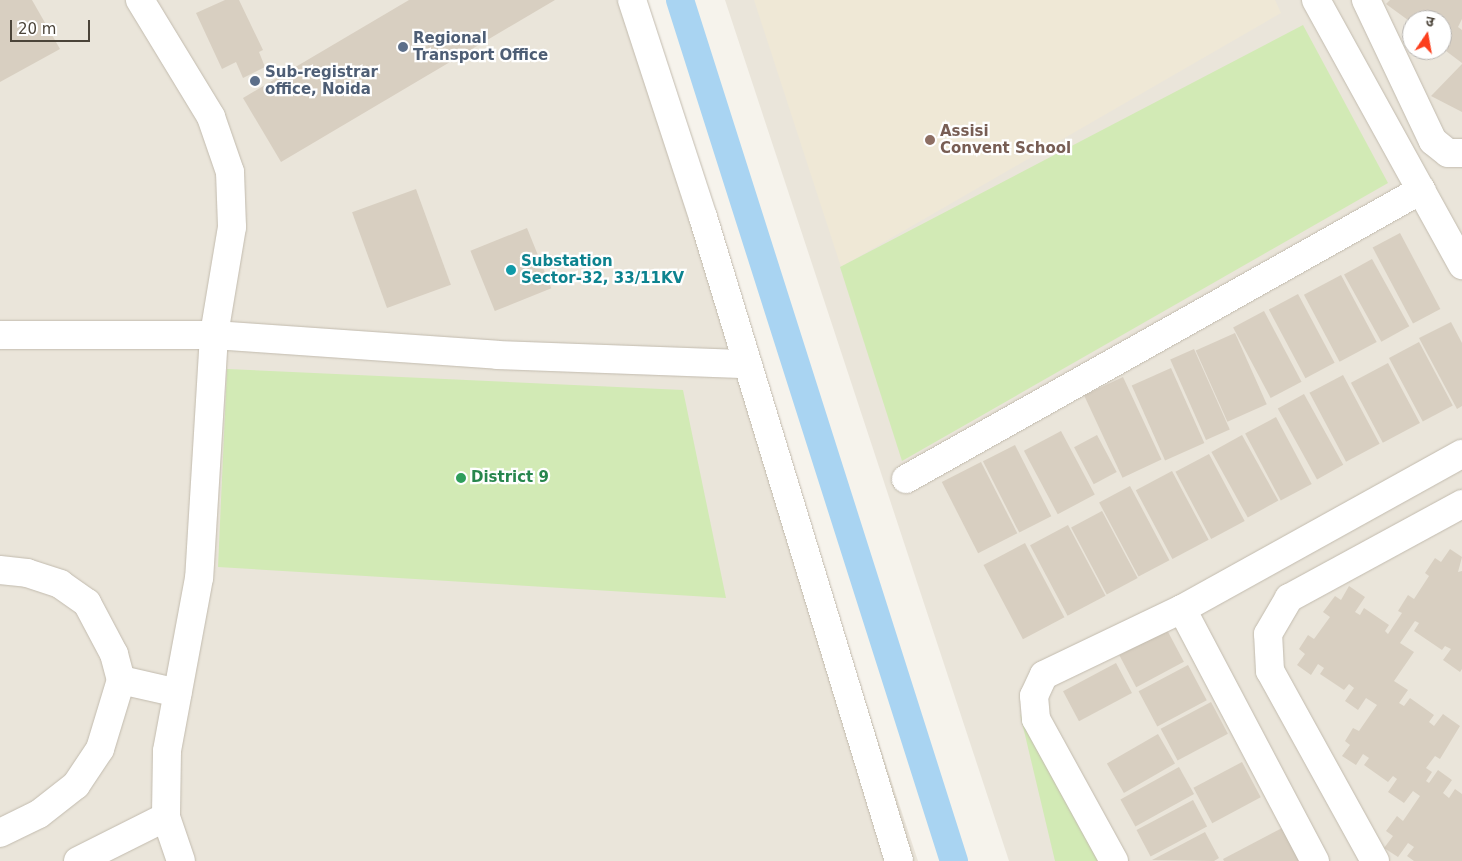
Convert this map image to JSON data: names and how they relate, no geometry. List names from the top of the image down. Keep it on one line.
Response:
{"places":["Regional Transport Office","Sub-registrar office, Noida","Assisi Convent School","Substation Sector-32, 33/11KV","District 9"],"scale_bar":"20 m","north":"top"}
